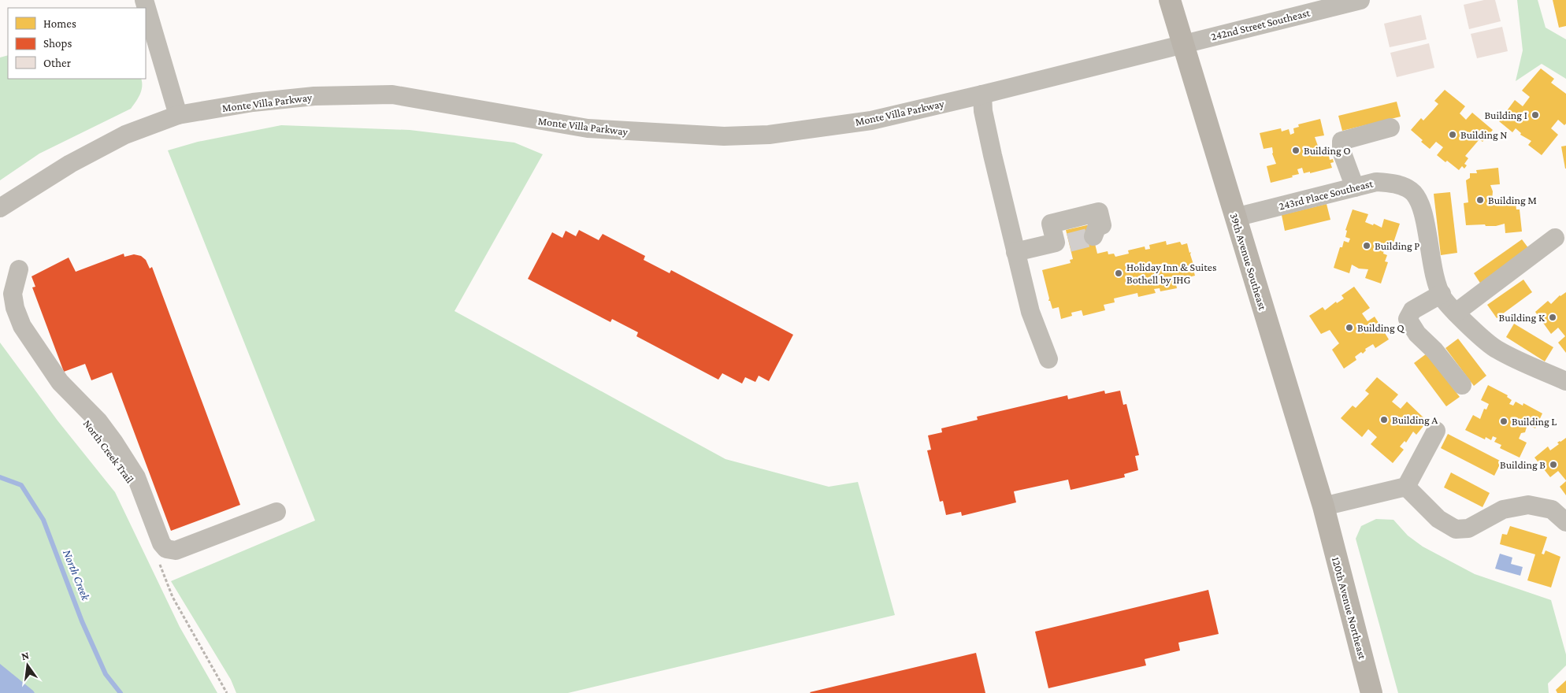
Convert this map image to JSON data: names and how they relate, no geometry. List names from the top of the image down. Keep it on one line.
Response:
{"streets":{"main road":["39th Avenue Southeast","120th Avenue Northeast"],"street":["242nd Street Southeast","Monte Villa Parkway","243rd Place Southeast"]},"crossings":[["242nd Street Southeast","Monte Villa Parkway"],["242nd Street Southeast","39th Avenue Southeast"],["Monte Villa Parkway","39th Avenue Southeast"],["243rd Place Southeast","39th Avenue Southeast"],["39th Avenue Southeast","120th Avenue Northeast"]],"water":["North Creek"],"places":["Building I","Building N","Building O","Building M","Building P","Holiday Inn & Suites Bothell by IHG","Building K","Building Q","Building A","Building L","Building B"],"legend":["Homes","Shops","Other"],"north":"top"}
